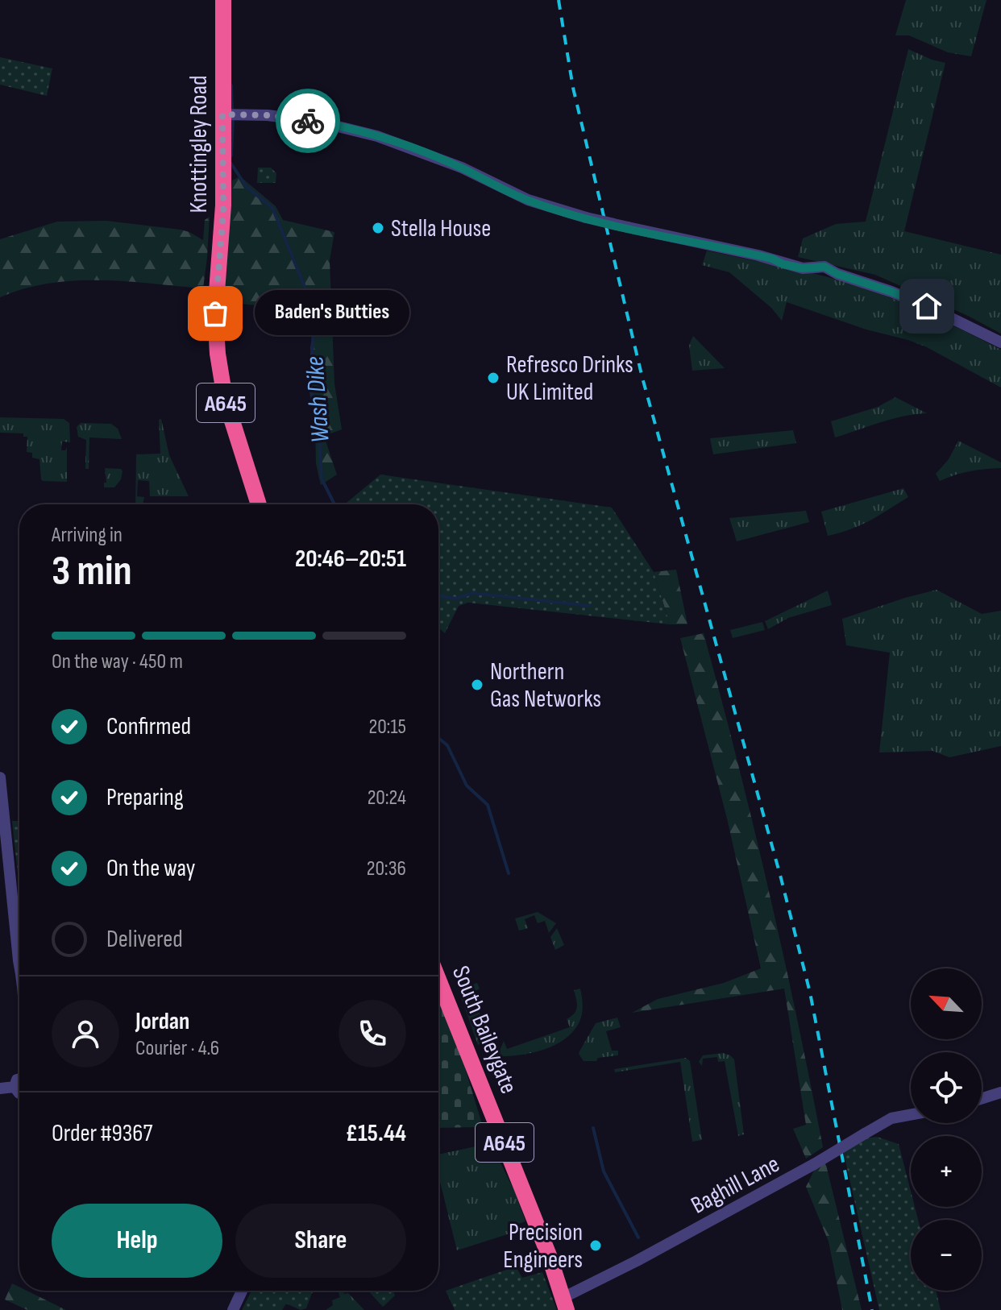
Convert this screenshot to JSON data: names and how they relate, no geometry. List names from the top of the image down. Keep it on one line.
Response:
{"streets":{"highway":["Knottingley Road","A645","South Baileygate"],"street":["Baghill Lane"]},"crossings":[["South Baileygate","Baghill Lane"]],"water":["Wash Dike"],"places":["Stella House","Baden's Butties","Refresco Drinks UK Limited","Northern Gas Networks","Precision Engineers"],"north":"top left","page":{"bubble":"Baden's Butties","heading":["3 min","Arriving in","20:46–20:51"],"panel":["Jordan","Courier · 4.6","Order #9367","£15.44"],"bar":"On the way · 450 m","list":[["Confirmed","20:15"],["Preparing","20:24"],["On the way","20:36"],"Delivered"],"map_buttons":["+","−"],"buttons":["Help","Share"]}}
